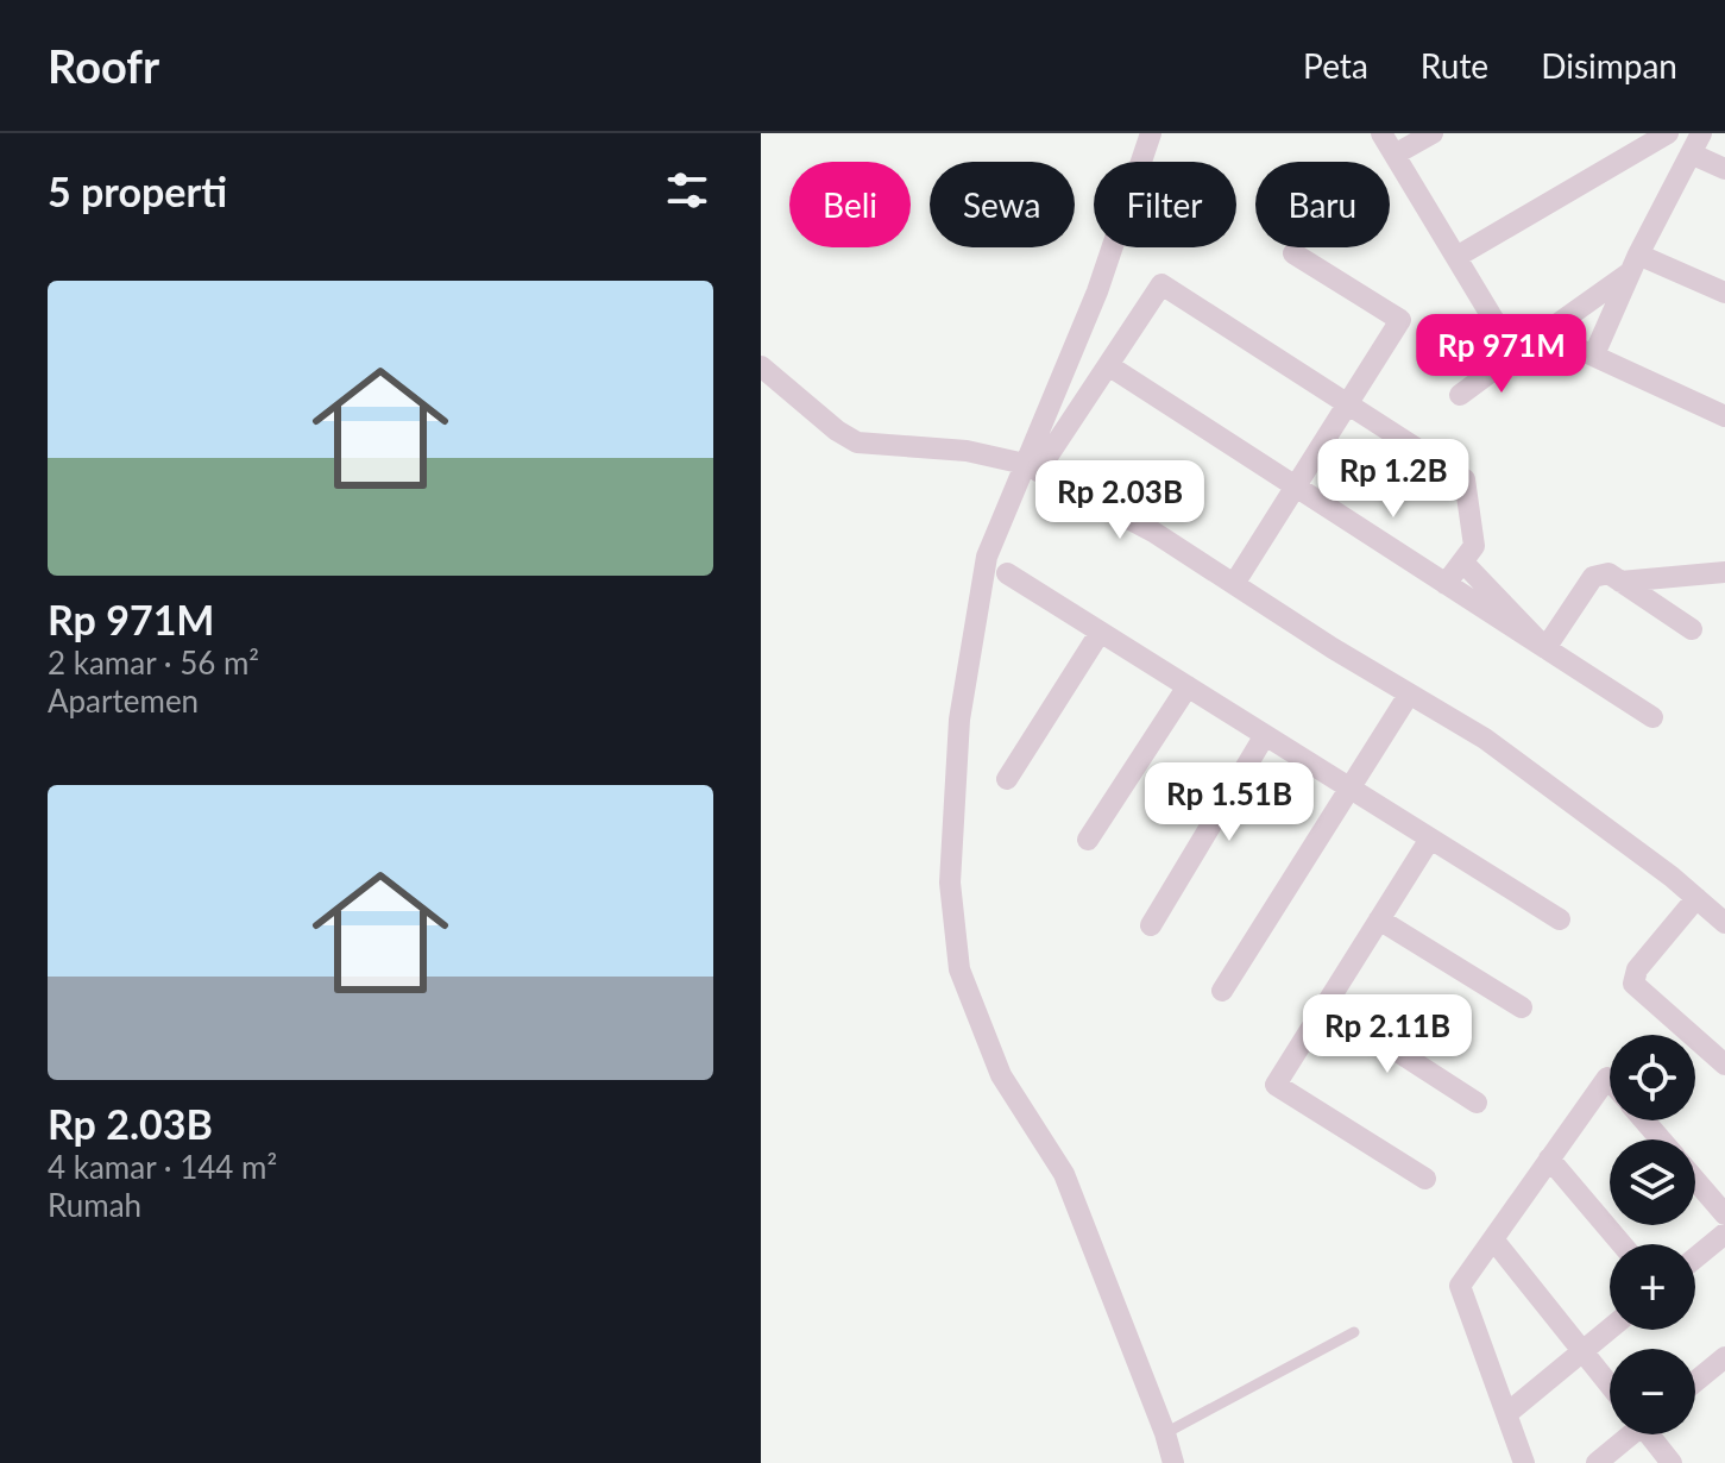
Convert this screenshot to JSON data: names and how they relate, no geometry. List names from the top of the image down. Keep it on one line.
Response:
{"page":{"header":"Roofr","nav":["Peta","Rute","Disimpan"],"heading":"5 properti","chip":["Beli","Sewa","Filter","Baru"],"list":[{"name":"Rp 971M","note":"2 kamar · 56 m² · Apartemen"},{"name":"Rp 2.03B","note":"4 kamar · 144 m² · Rumah"}],"price":["Rp 971M","Rp 1.2B","Rp 2.03B","Rp 1.51B","Rp 2.11B"],"map_buttons":["+","−"]}}
